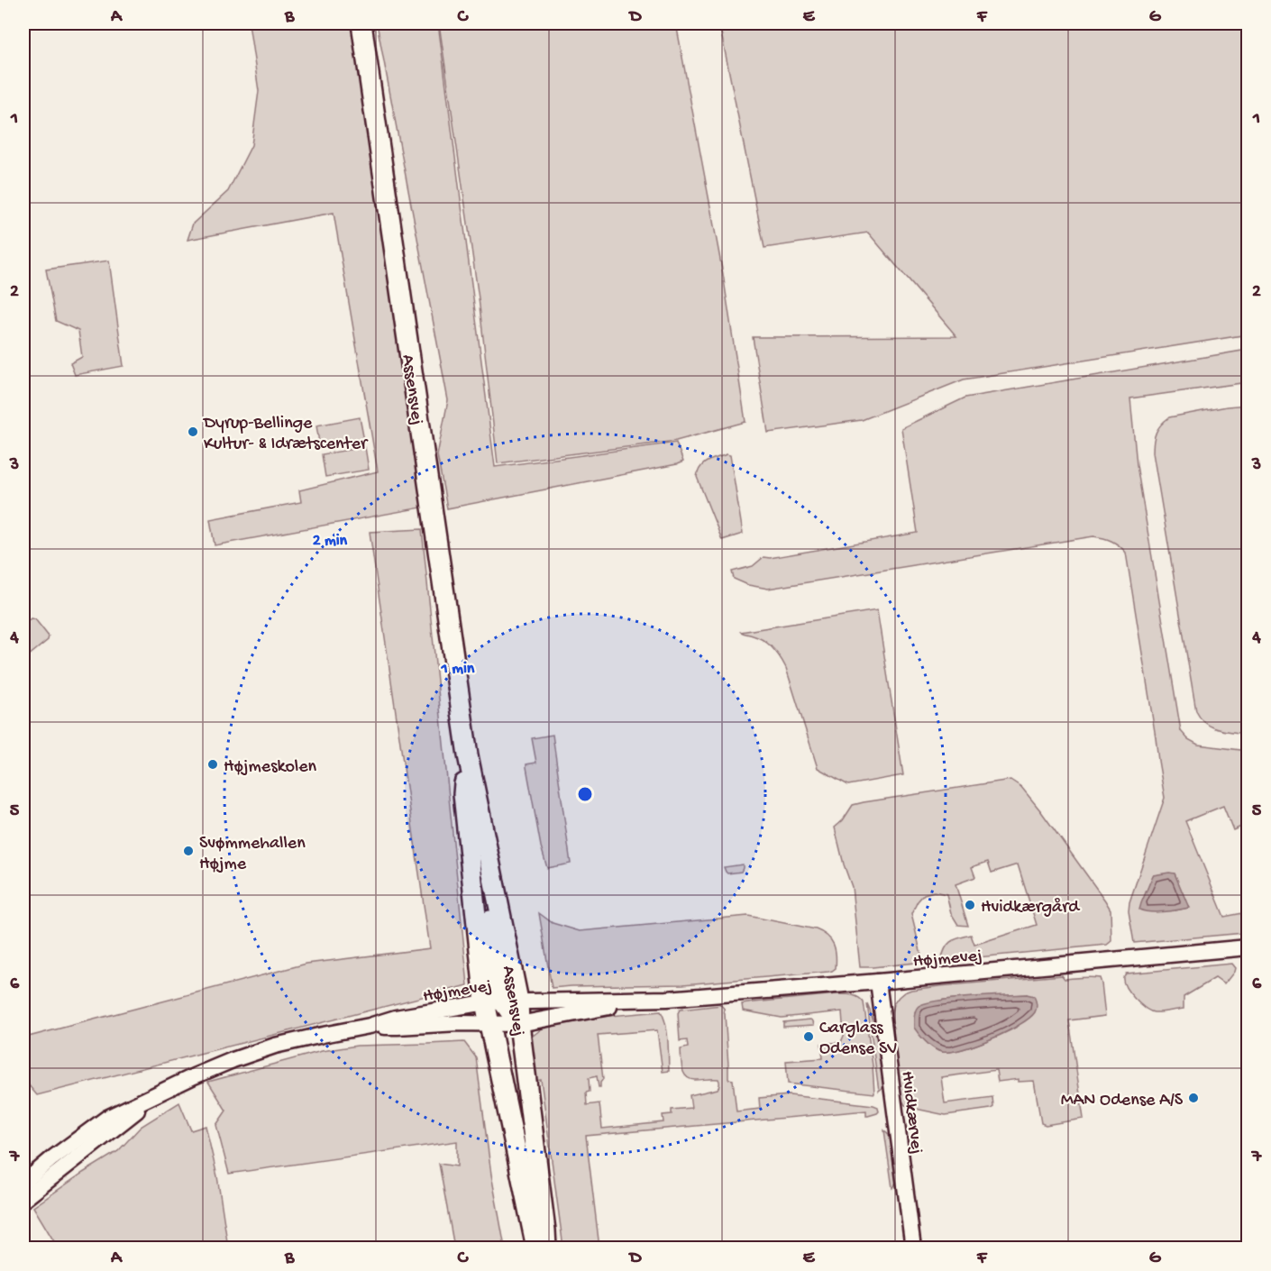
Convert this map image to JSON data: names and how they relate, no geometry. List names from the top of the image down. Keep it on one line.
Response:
{"streets":{"main road":["Assensvej"],"street":["Højmevej","Hvidkærvej"]},"crossings":[["Assensvej","Højmevej"],["Højmevej","Hvidkærvej"]],"places":["Dyrup-Bellinge Kultur- & Idrætscenter","Højmeskolen","Svømmehallen Højme","Hvidkærgård","Carglass Odense SV","MAN Odense A/S"],"grid":{"columns":["A","B","C","D","E","F","G"],"rows":["1","2","3","4","5","6","7"]},"rings":["2 min","1 min"]}
